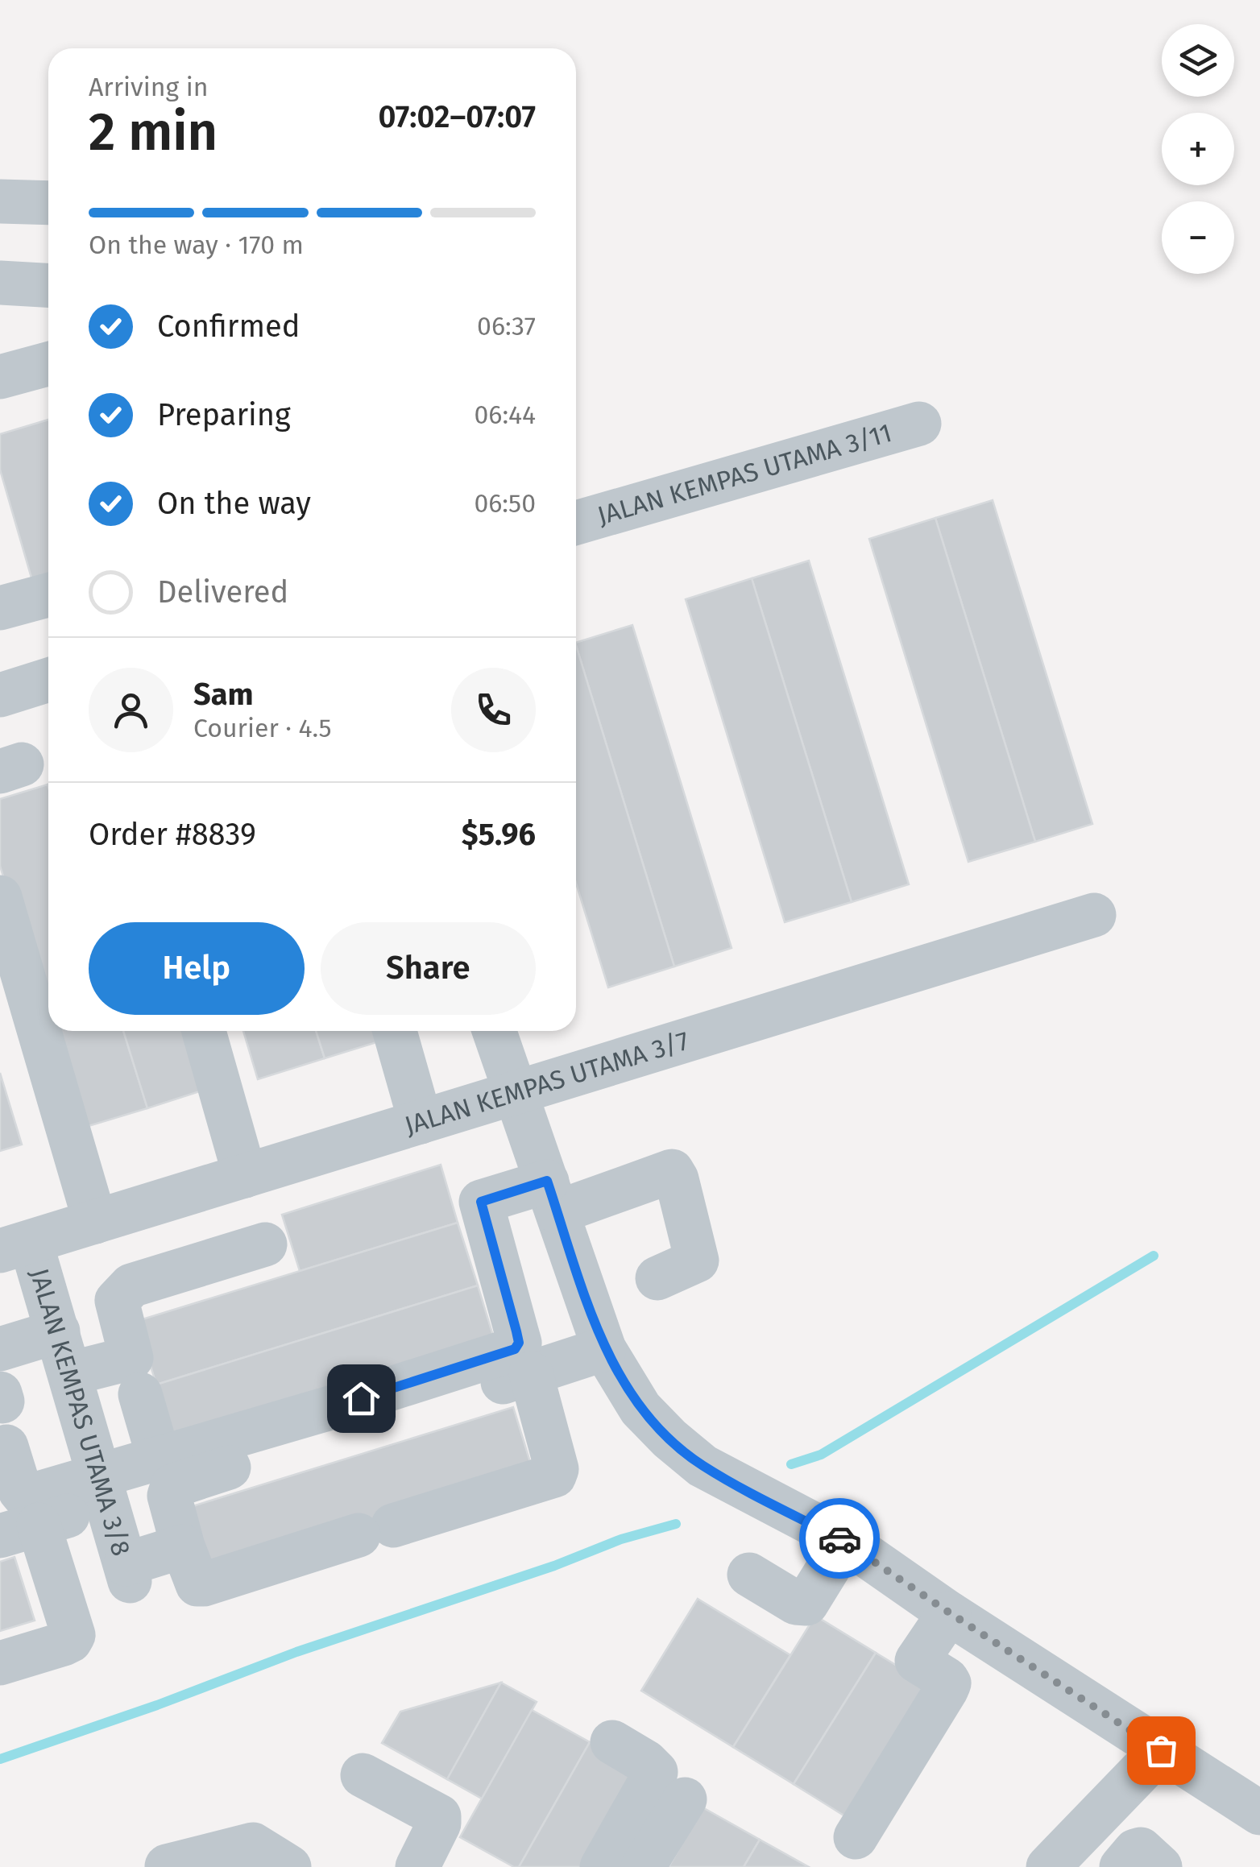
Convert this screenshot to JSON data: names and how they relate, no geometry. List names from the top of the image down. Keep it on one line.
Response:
{"streets":{"street":["JALAN KEMPAS UTAMA 3/11","JALAN KEMPAS UTAMA 3/7","JALAN KEMPAS UTAMA 3/8"]},"crossings":[["JALAN KEMPAS UTAMA 3/7","JALAN KEMPAS UTAMA 3/8"]],"page":{"map_buttons":["+","−"],"heading":["2 min","Arriving in","07:02–07:07"],"panel":["Sam","Courier · 4.5","Order #8839","$5.96"],"bar":"On the way · 170 m","list":[["Confirmed","06:37"],["Preparing","06:44"],["On the way","06:50"],"Delivered"],"buttons":["Help","Share"]}}
